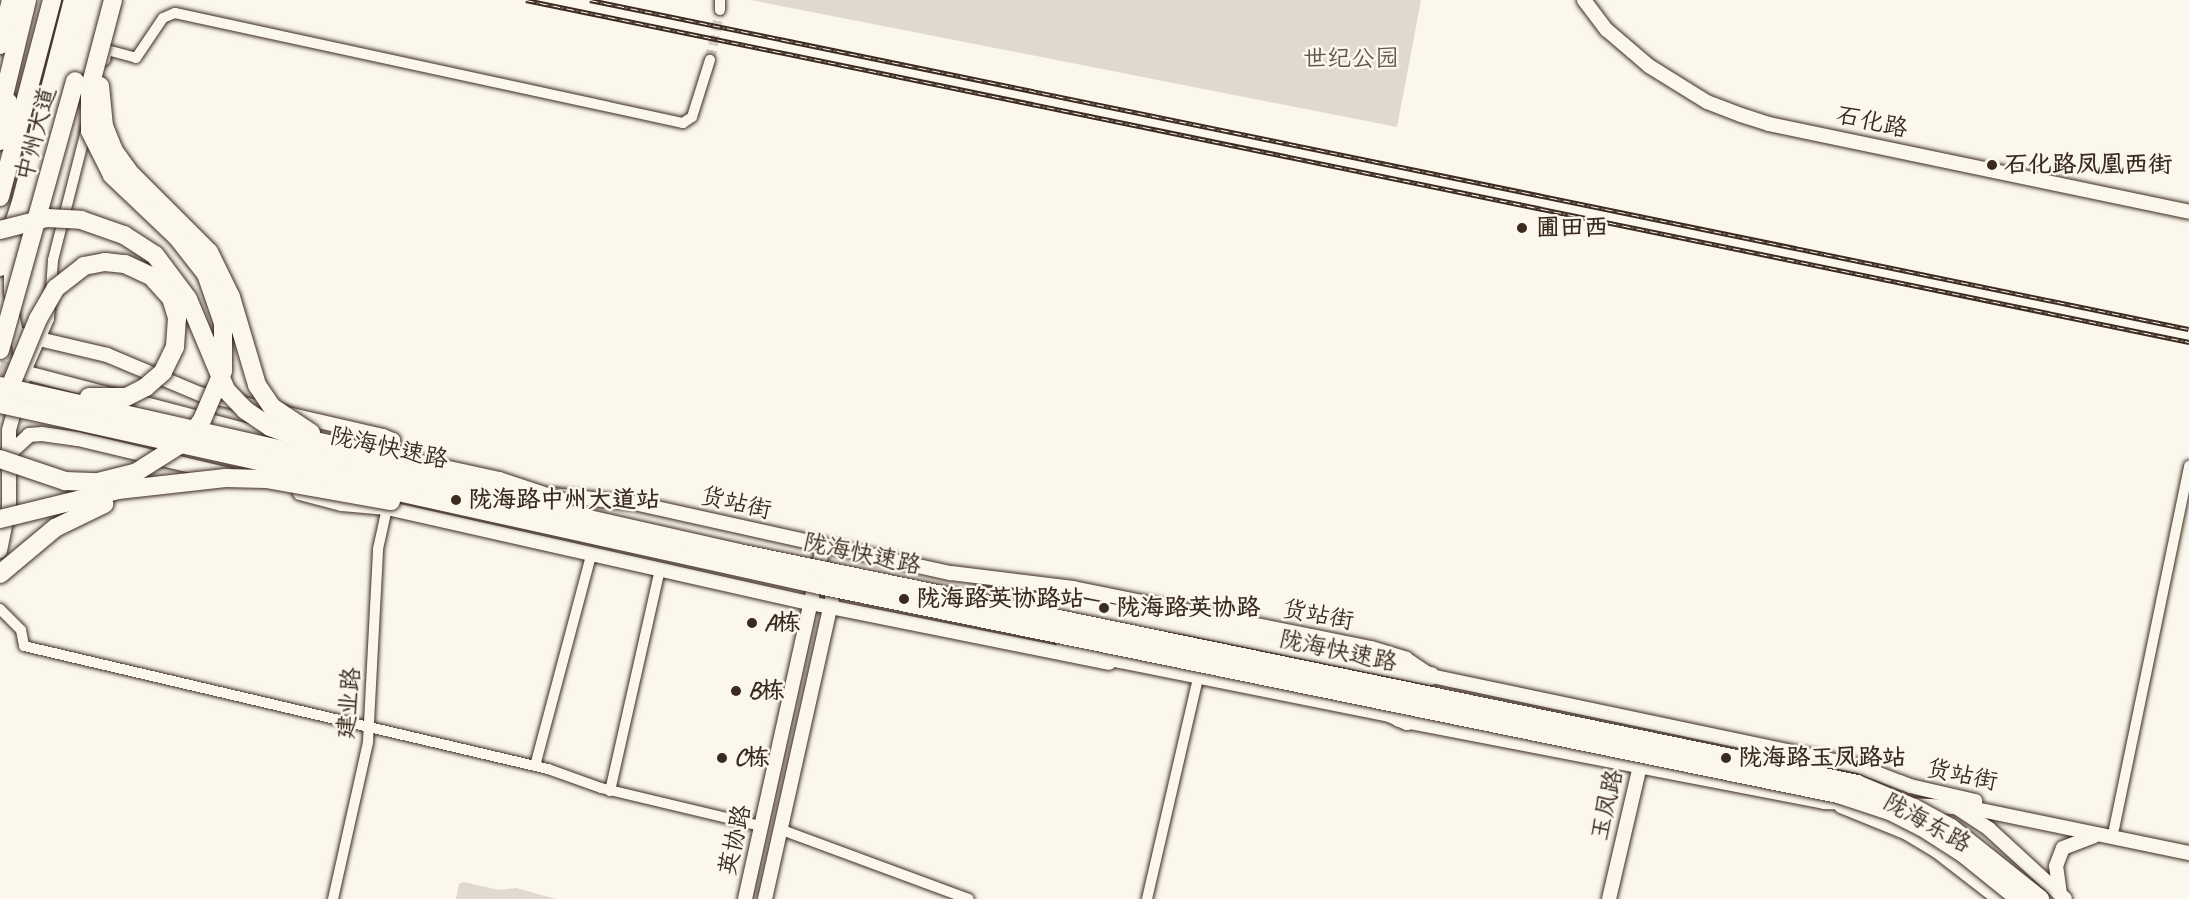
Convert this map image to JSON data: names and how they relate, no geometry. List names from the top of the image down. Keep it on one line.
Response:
{"streets":{"highway":["中州大道","陇海快速路"],"street":["石化路","货站街","建业路","玉凤路","陇海东路","英协路"]},"crossings":[["货站街","建业路"],["货站街","玉凤路"],["货站街","陇海东路"],["货站街","英协路"]],"parks":["世纪公园"],"places":["石化路凤凰西街","圃田西","陇海路中州大道站","陇海路英协路站","陇海路英协路","A栋","B栋","C栋","陇海路玉凤路站"]}
